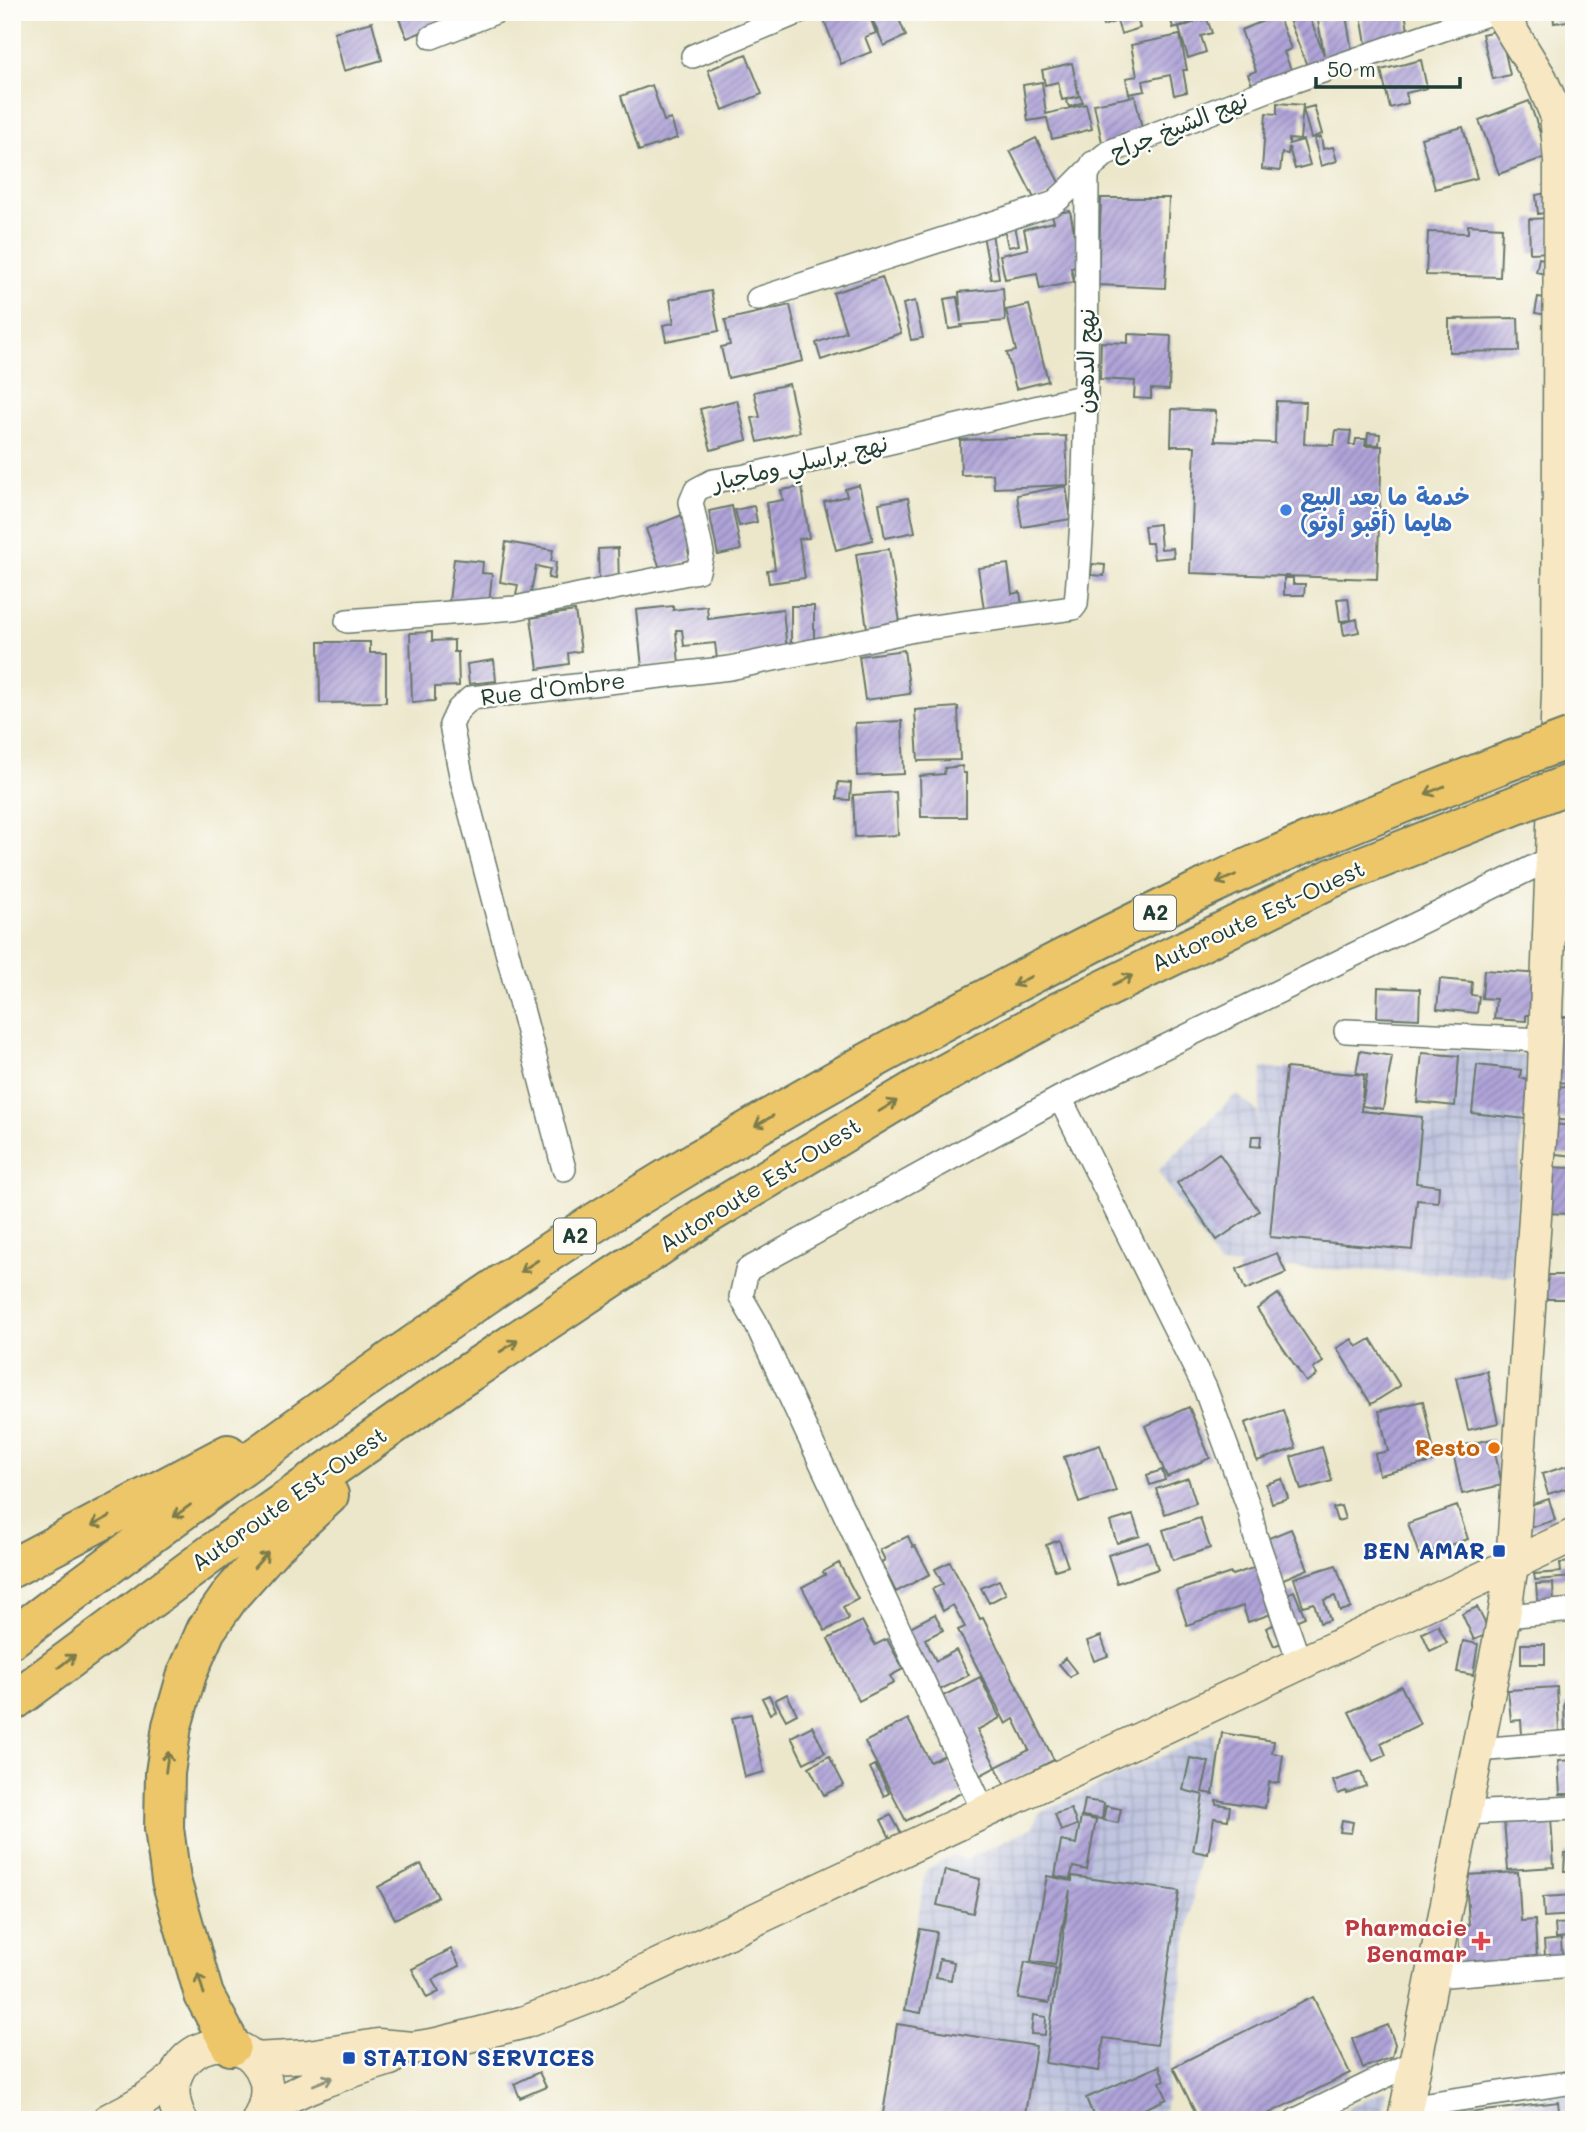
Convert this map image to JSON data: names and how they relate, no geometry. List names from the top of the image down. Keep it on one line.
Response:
{"streets":{"highway":["A2","Autoroute Est-Ouest"],"street":["نهج الشيخ جراح","نهج الدهون","نهج براسلي وماجبار","Rue d'Ombre"]},"crossings":[["نهج الشيخ جراح","نهج الدهون"],["نهج الدهون","نهج براسلي وماجبار"],["نهج الدهون","Rue d'Ombre"]],"places":{"other":["خدمة ما بعد البيع هايما (أقبو أوتو)","Resto"],"transit":["BEN AMAR","STATION SERVICES"],"health":["Pharmacie Benamar"]},"scale_bar":"50 m"}
